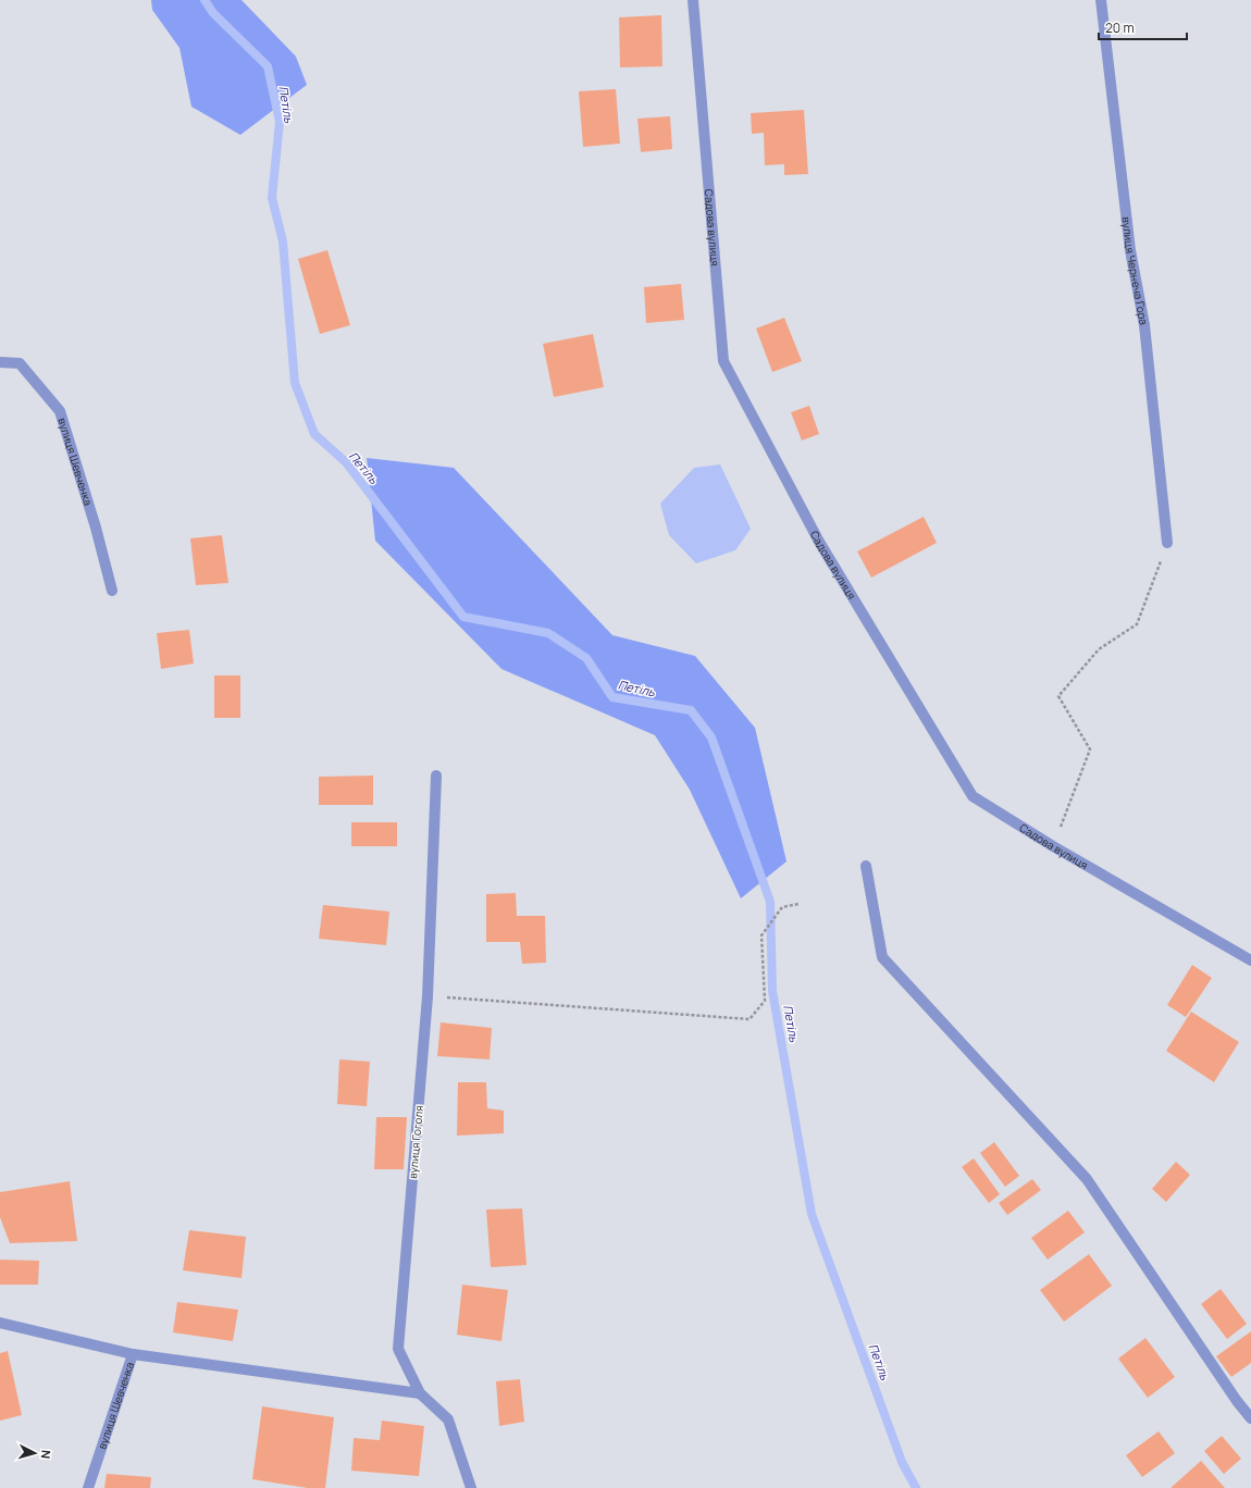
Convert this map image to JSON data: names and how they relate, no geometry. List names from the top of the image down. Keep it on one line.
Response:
{"streets":{"street":["Садова вулиця","вулиця Чернеча Гора","вулиця Шевченка","вулиця Гоголя"]},"water":["Петіль"],"scale_bar":"20 m","north":"right"}
